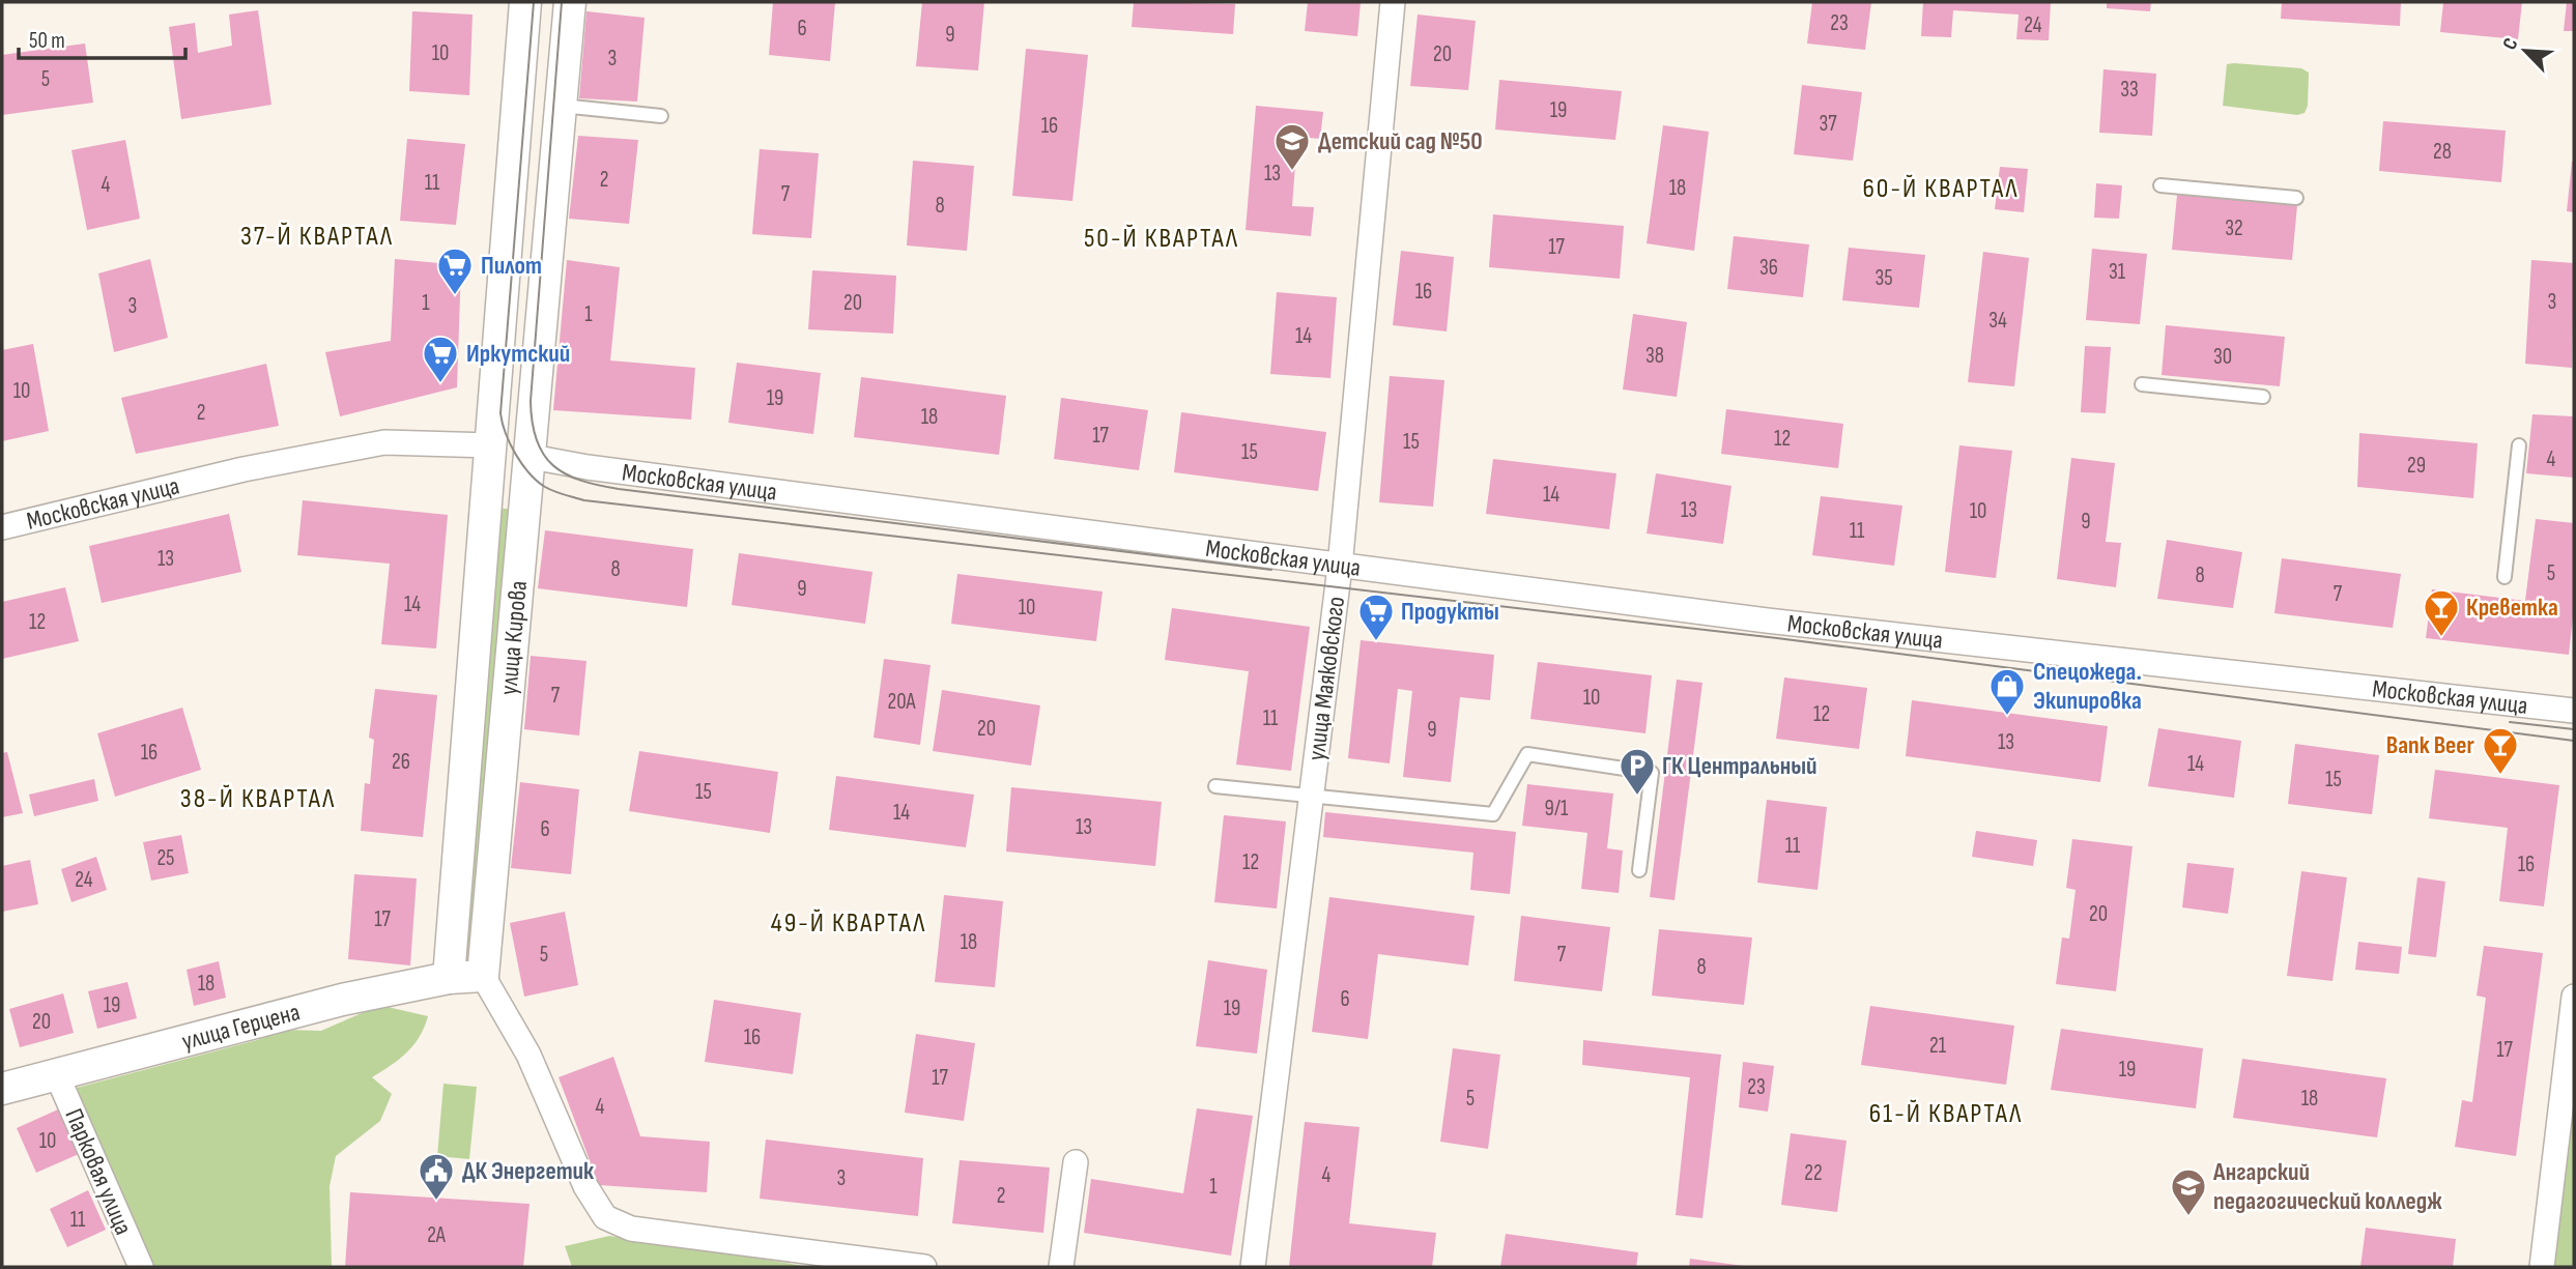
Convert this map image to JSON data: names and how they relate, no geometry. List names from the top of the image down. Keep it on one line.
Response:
{"streets":{"street":["Московская улица","улица Кирова","улица Маяковского","улица Герцена","Парковая улица"]},"crossings":[["Московская улица","улица Кирова"],["Московская улица","улица Маяковского"],["улица Кирова","улица Герцена"],["улица Герцена","Парковая улица"]],"districts":["60-Й КВАРТАЛ","37-Й КВАРТАЛ","50-Й КВАРТАЛ","38-Й КВАРТАЛ","49-Й КВАРТАЛ","61-Й КВАРТАЛ"],"places":{"school or university":["Детский сад №50","Ангарский педагогический колледж"],"supermarket":["Пилот","Иркутский","Продукты"],"bar":["Креветка","Bank Beer"],"shop":["Спецожеда. Экипировка"],"parking":["ГК Центральный"],"public building":["ДК Энергетик"]},"house_numbers":["23","24","6","9","10","20","3","5","33","19","37","16","28","13","2","11","4","18","7","8","32","17","36","31","35","16","3","1","20","3","1","34","14","38","30","10","19","2","18","17","12","15","15","4","29","14","13","10","9","11","13","8","5","8","9","7","14","10","12","7","10","20А","12","11","20","9","13","16","26","14","15","15","9/1","14","13","6","11","25","12","16","24","20","17","18","5","7","8","18","6","19","19","20","16","21","17","19","17","23","5","18","4","10","22","4","3","1","2","11","2А"],"scale_bar":"50 m","north":"top left"}
